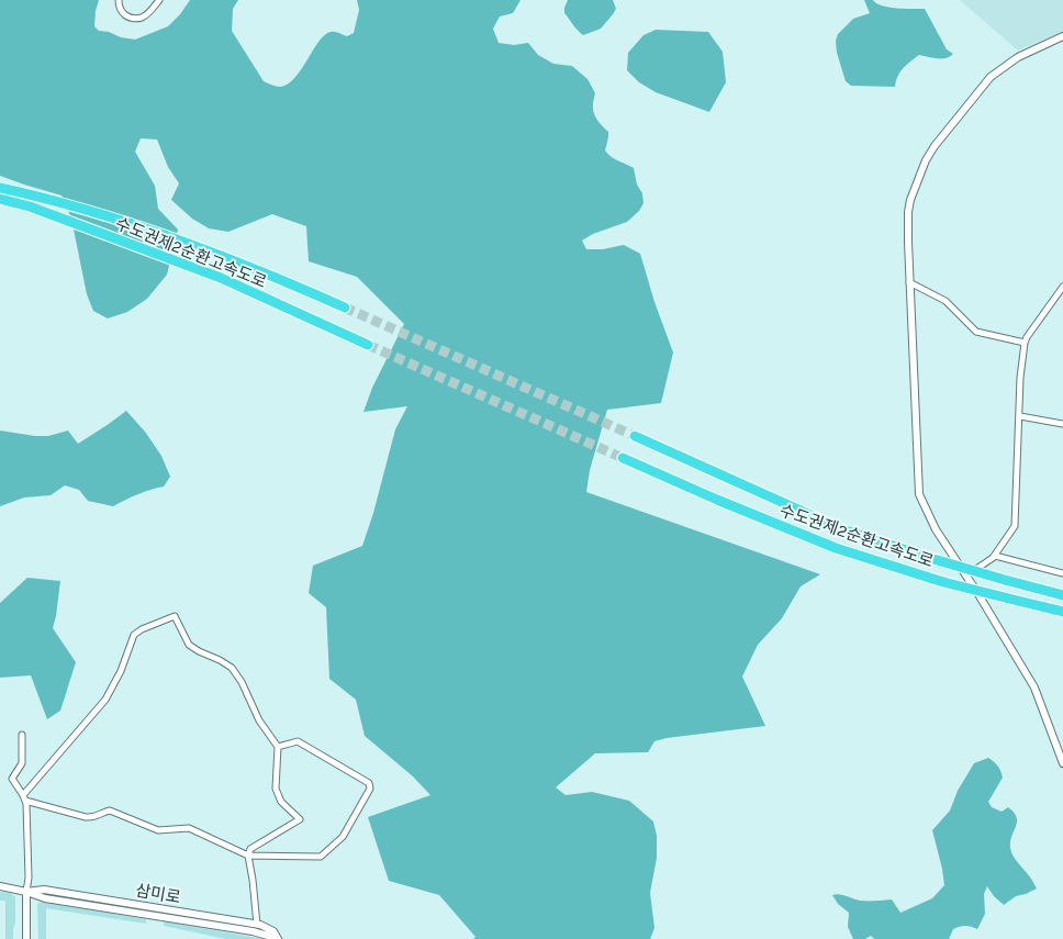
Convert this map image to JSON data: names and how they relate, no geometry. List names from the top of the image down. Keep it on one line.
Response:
{"streets":{"highway":["수도권제2순환고속도로"],"street":["삼미로"]}}
